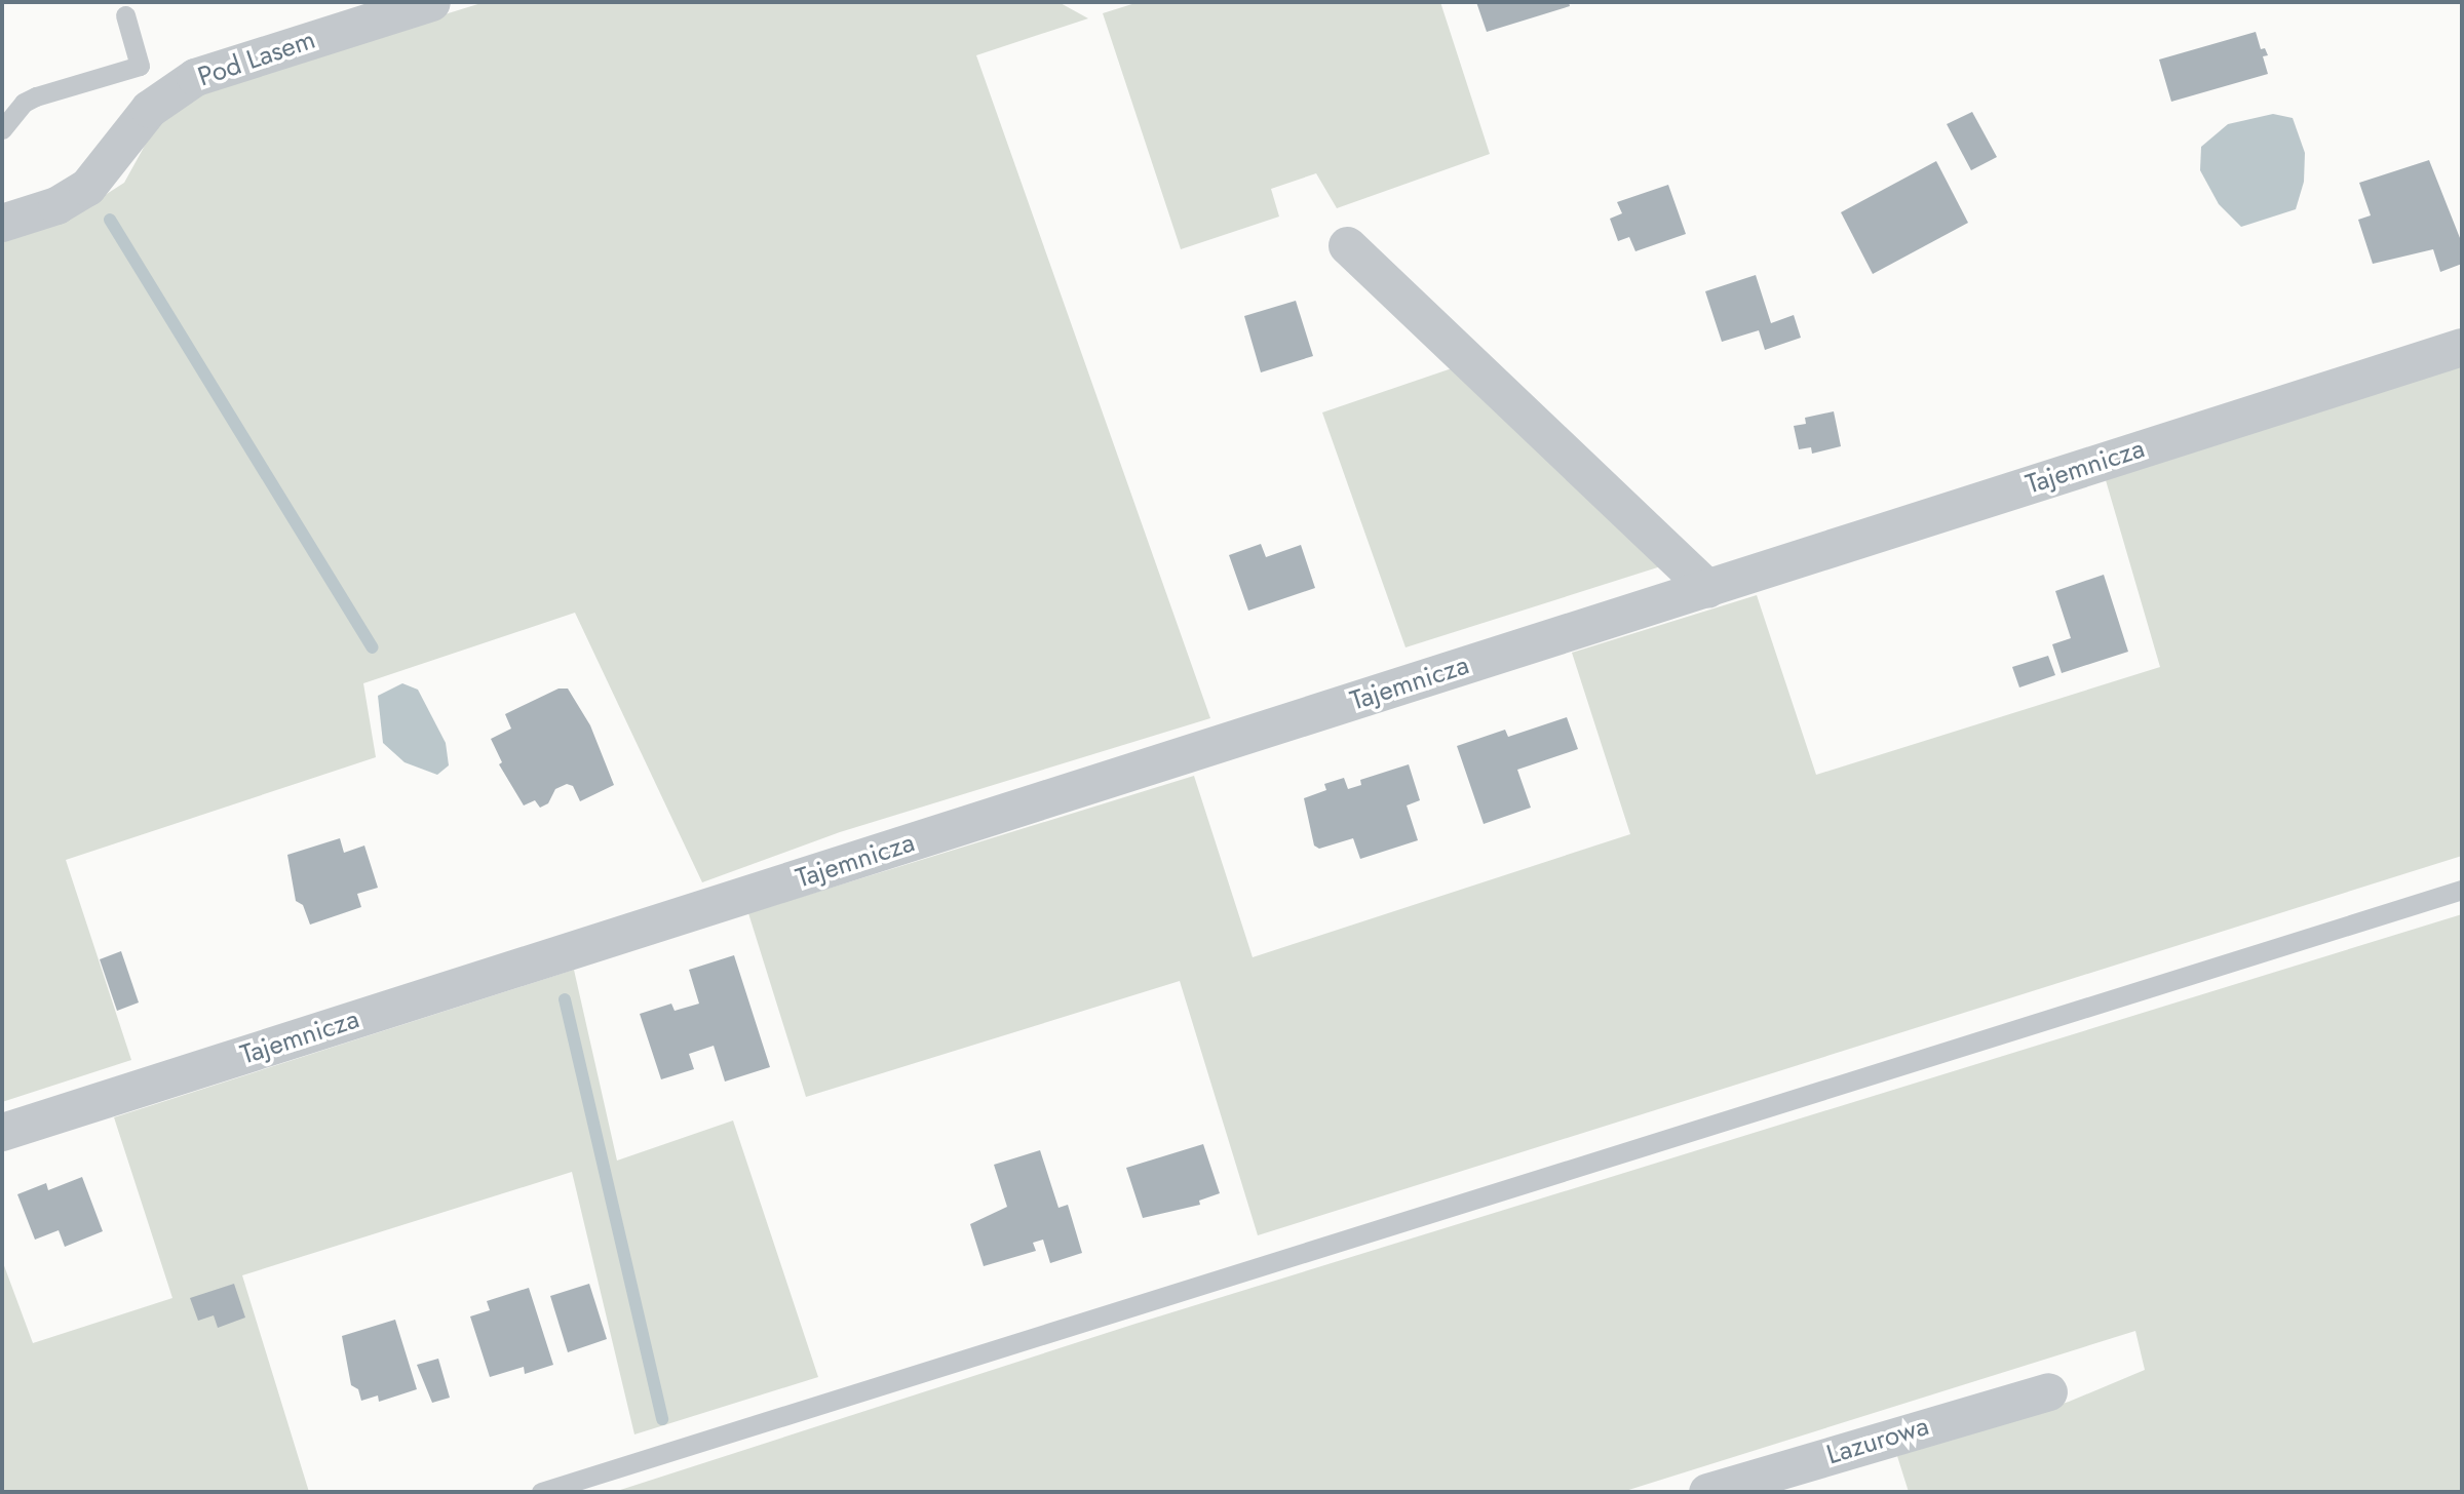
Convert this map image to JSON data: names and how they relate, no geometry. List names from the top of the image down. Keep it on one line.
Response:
{"streets":{"street":["Pod Lasem","Tajemnicza","Lazurowa"]}}
